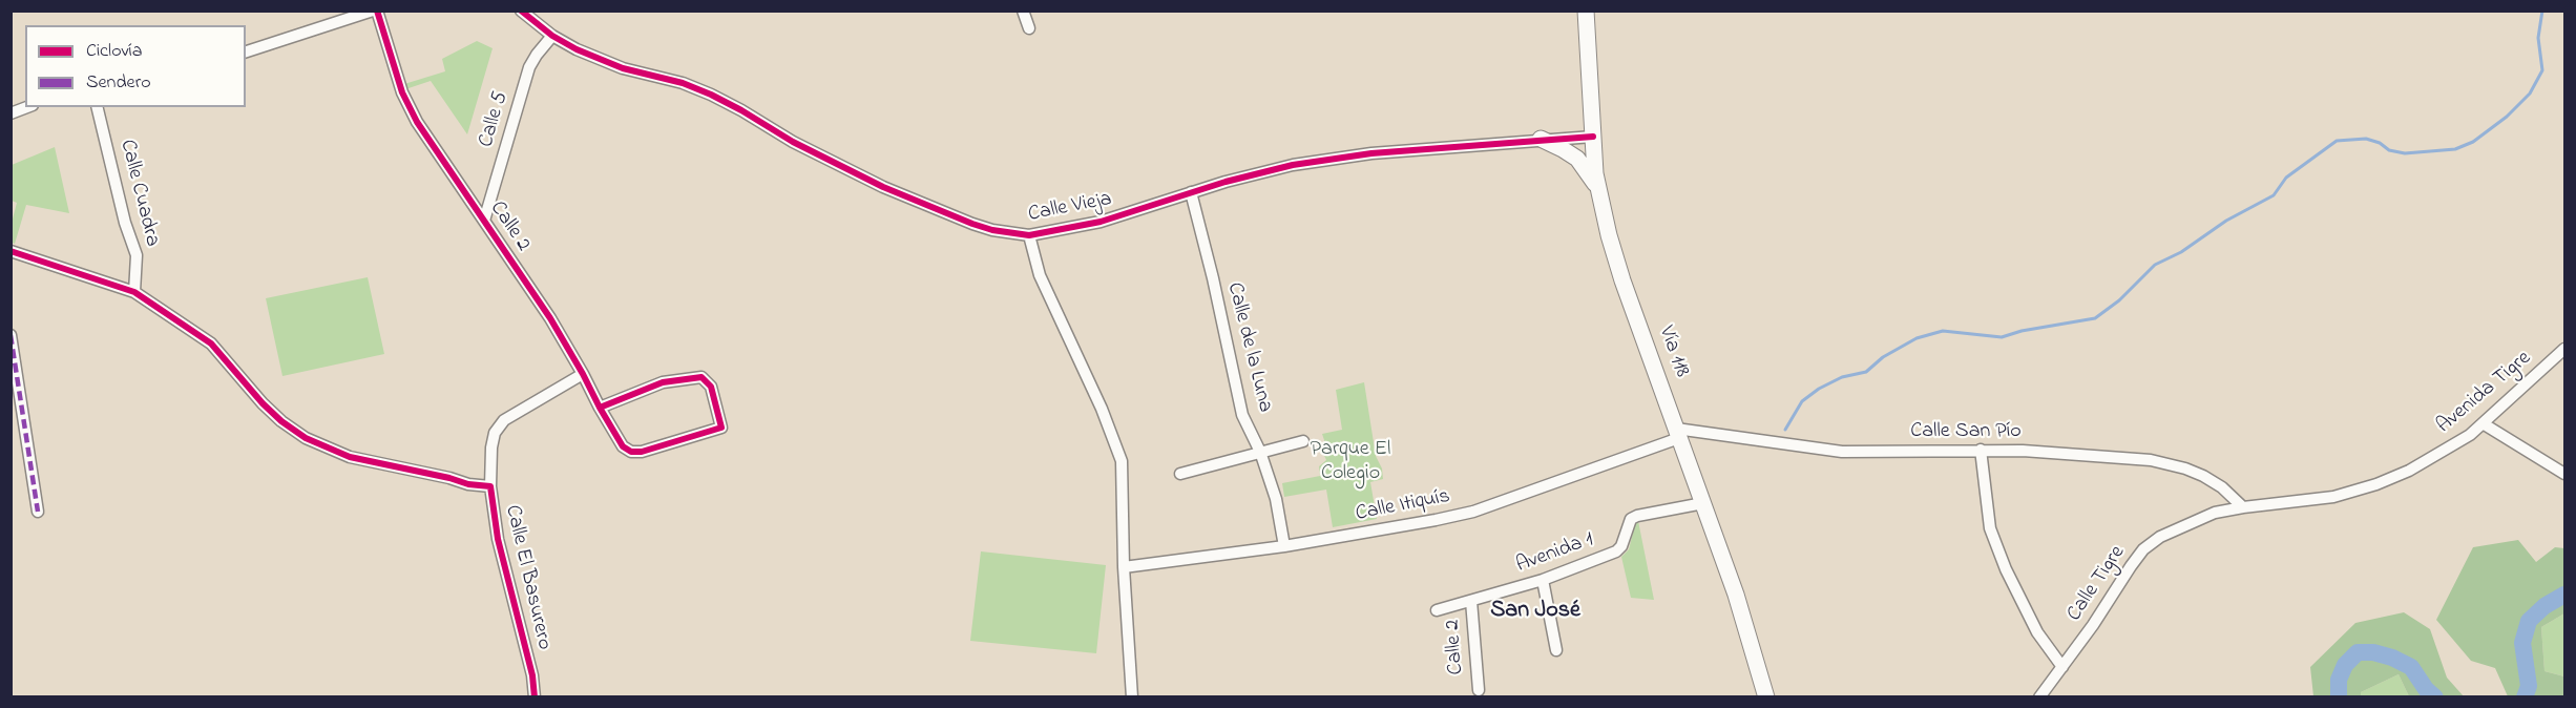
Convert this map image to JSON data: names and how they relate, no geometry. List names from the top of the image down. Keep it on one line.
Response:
{"streets":{"main road":["Vía 118"],"street":["Calle 5","Calle Cuadra","Calle Vieja","Calle 2","Calle de la Luna","Avenida Tigre","Calle San Pío","Calle Itiquís","Avenida 1","Calle El Basurero","Calle Tigre"]},"crossings":[["Calle 5","Calle Vieja"],["Calle 5","Calle 2"],["Calle Cuadra","Calle El Basurero"],["Calle Vieja","Calle de la Luna"],["Calle Vieja","Vía 118"],["Calle 2","Avenida 1"],["Calle de la Luna","Calle Itiquís"],["Vía 118","Calle San Pío"],["Vía 118","Calle Itiquís"],["Vía 118","Avenida 1"],["Avenida Tigre","Calle San Pío"],["Avenida Tigre","Calle Tigre"],["Calle San Pío","Calle Itiquís"],["Calle San Pío","Calle Tigre"]],"districts":["San José"],"parks":["Parque El Colegio"],"legend":["Ciclovía","Sendero"]}
